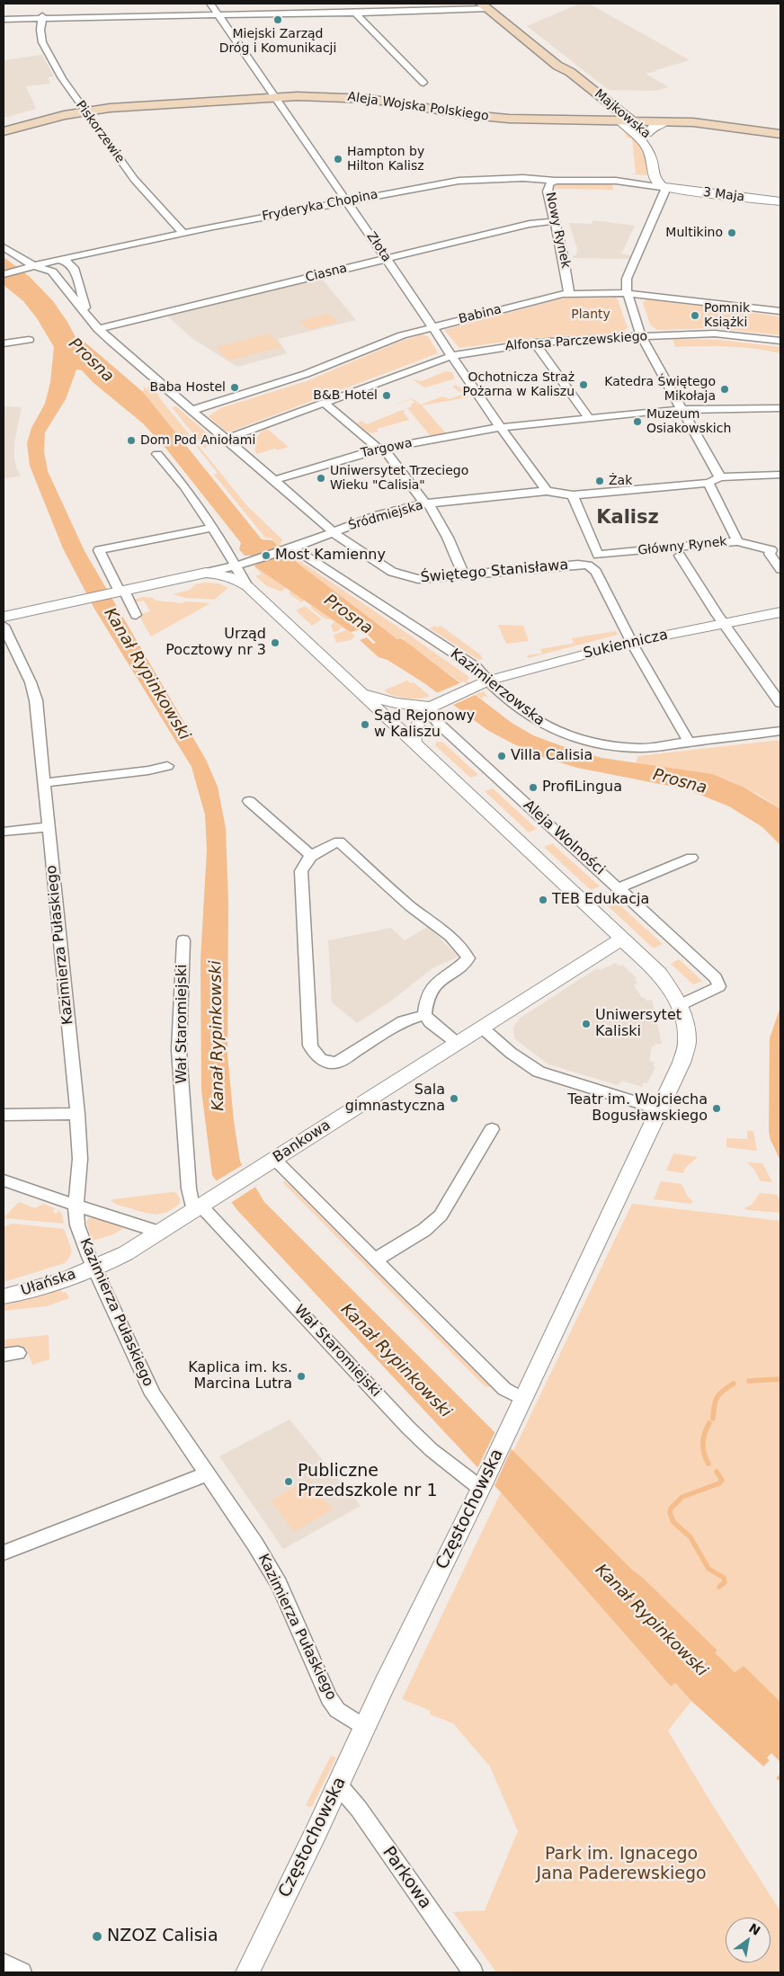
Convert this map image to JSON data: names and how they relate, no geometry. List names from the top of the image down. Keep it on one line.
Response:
{"streets":{"main road":["Aleja Wojska Polskiego","Majkowska"],"street":["Piskorzewie","3 Maja","Fryderyka Chopina","Nowy Rynek","Złota","Ciasna","Babina","Alfonsa Parczewskiego","Targowa","Śródmiejska","Główny Rynek","Świętego Stanisława","Sukiennicza","Kazimierzowska","Aleja Wolności","Kazimierza Pułaskiego","Wał Staromiejski","Bankowa","Ułańska","Częstochowska","Parkowa"]},"crossings":[["Aleja Wojska Polskiego","Majkowska"],["Aleja Wojska Polskiego","Piskorzewie"],["Aleja Wojska Polskiego","Złota"],["Piskorzewie","Fryderyka Chopina"],["3 Maja","Nowy Rynek"],["Fryderyka Chopina","Nowy Rynek"],["Fryderyka Chopina","Złota"],["Nowy Rynek","Ciasna"],["Nowy Rynek","Babina"],["Złota","Ciasna"],["Złota","Babina"],["Złota","Alfonsa Parczewskiego"],["Złota","Targowa"],["Złota","Śródmiejska"],["Ciasna","Świętego Stanisława"],["Babina","Świętego Stanisława"],["Alfonsa Parczewskiego","Świętego Stanisława"],["Targowa","Świętego Stanisława"],["Śródmiejska","Świętego Stanisława"],["Śródmiejska","Kazimierzowska"],["Sukiennicza","Kazimierzowska"],["Sukiennicza","Aleja Wolności"],["Aleja Wolności","Częstochowska"],["Kazimierza Pułaskiego","Bankowa"],["Kazimierza Pułaskiego","Ułańska"],["Kazimierza Pułaskiego","Częstochowska"],["Wał Staromiejski","Bankowa"],["Wał Staromiejski","Częstochowska"],["Bankowa","Ułańska"],["Częstochowska","Parkowa"]],"districts":["Kalisz"],"water":["Prosna","Kanał Rypinkowski"],"parks":["Planty","Park im. Ignacego Jana Paderewskiego"],"places":["Miejski Zarząd Dróg i Komunikacji","Hampton by Hilton Kalisz","Multikino","Pomnik Książki","Ochotnicza Straż Pożarna w Kaliszu","Baba Hostel","Katedra Świętego Mikołaja","B&B Hotel","Muzeum Osiakowskich","Dom Pod Aniołami","Uniwersytet Trzeciego Wieku \"Calisia\"","Żak","Most Kamienny","Urząd Pocztowy nr 3","Sąd Rejonowy w Kaliszu","Villa Calisia","ProfiLingua","TEB Edukacja","Uniwersytet Kaliski","Sala gimnastyczna","Teatr im. Wojciecha Bogusławskiego","Kaplica im. ks. Marcina Lutra","Publiczne Przedszkole nr 1","NZOZ Calisia"],"north":"top right"}
